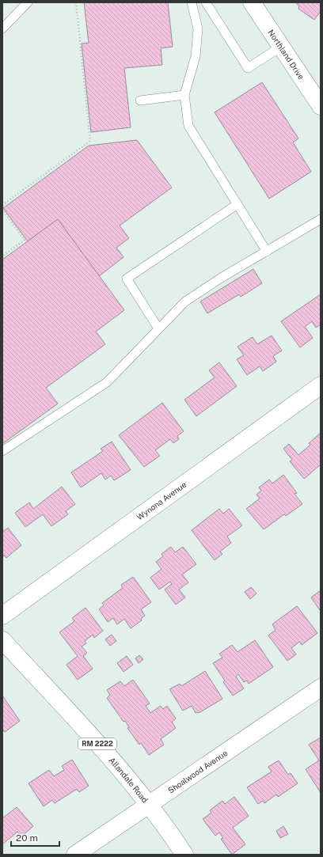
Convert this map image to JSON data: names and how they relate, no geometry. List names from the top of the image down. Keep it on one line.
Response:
{"streets":{"street":["Northland Drive","Wynona Avenue","RM 2222","Shoalwood Avenue","Allandale Road"]},"crossings":[["Shoalwood Avenue","Allandale Road"]],"scale_bar":"20 m"}
